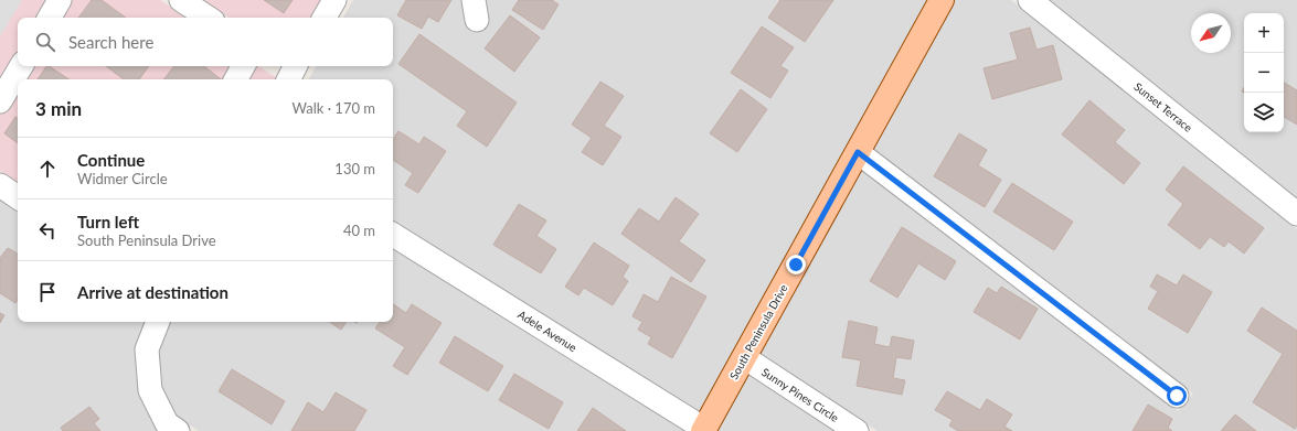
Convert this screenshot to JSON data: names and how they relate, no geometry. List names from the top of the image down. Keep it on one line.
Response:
{"streets":{"main road":["South Peninsula Drive"],"street":["Sunset Terrace","Adele Avenue","Sunny Pines Circle"]},"crossings":[["Adele Avenue","South Peninsula Drive"],["South Peninsula Drive","Sunny Pines Circle"]],"north":"bottom left","page":{"map_buttons":["+","−"],"search":"Search here","heading":["3 min","Walk · 170 m"],"list":[["Continue","Widmer Circle","130 m"],["Turn left","South Peninsula Drive","40 m"],"Arrive at destination"]}}
